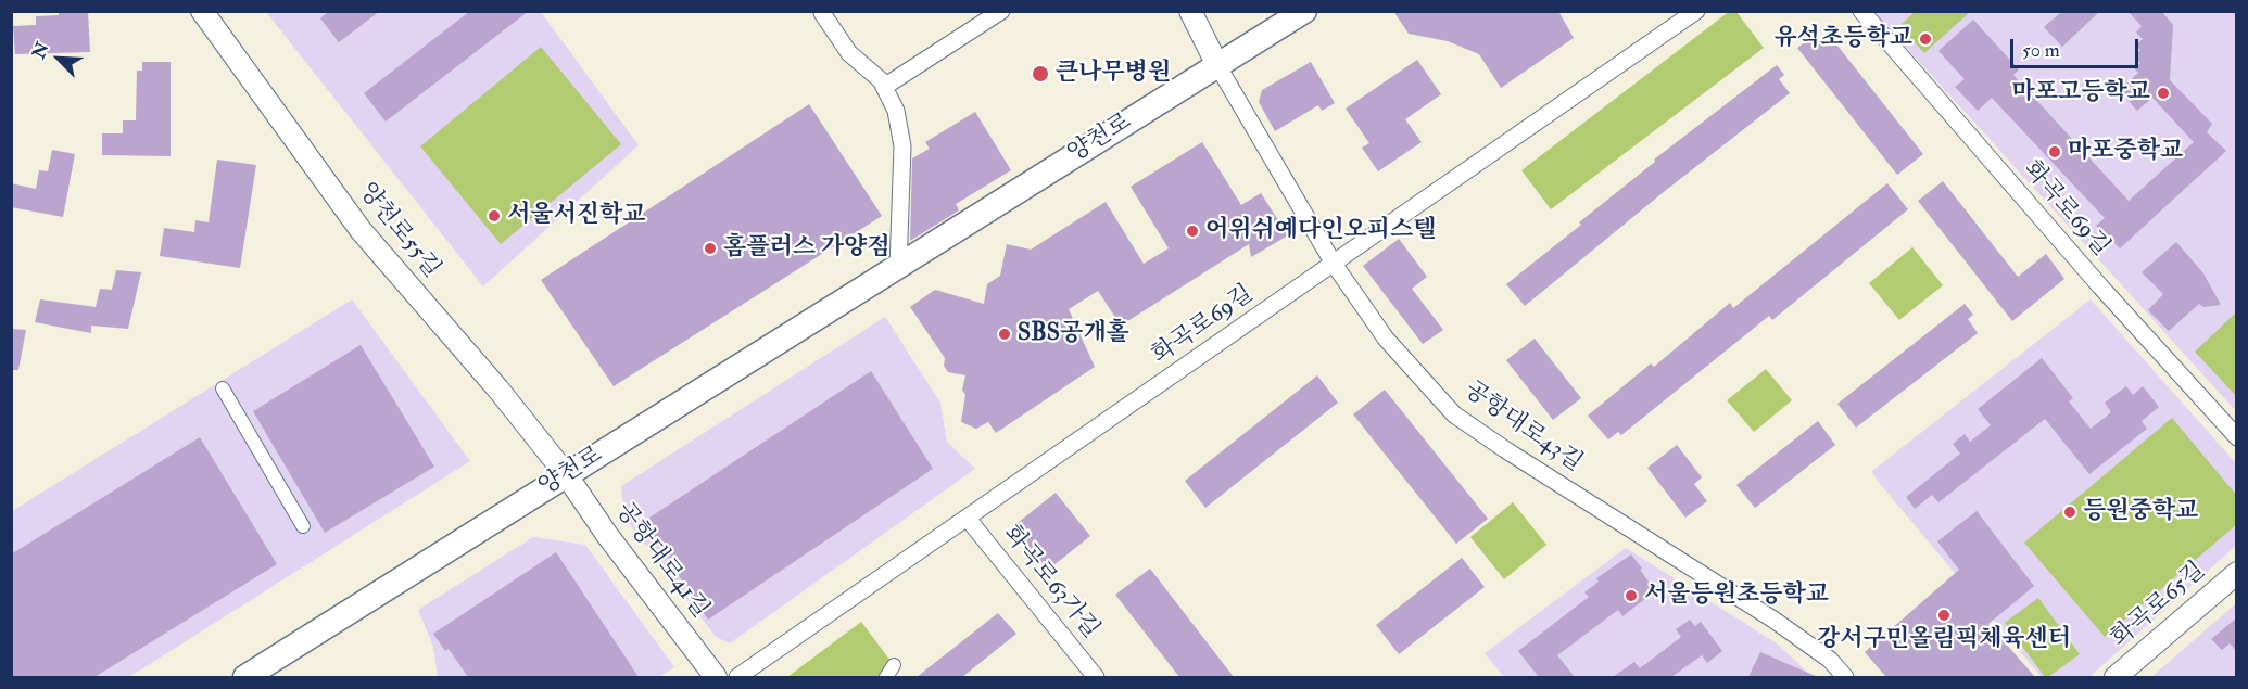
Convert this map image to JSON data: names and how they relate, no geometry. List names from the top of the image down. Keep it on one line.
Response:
{"streets":{"main road":["양천로"],"street":["화곡로69길","양천로55길","공항대로43길","공항대로41길","화곡로63가길","화곡로65길"]},"crossings":[["양천로","양천로55길"],["양천로","공항대로43길"],["양천로","공항대로41길"],["화곡로69길","공항대로43길"],["화곡로69길","화곡로63가길"],["양천로55길","공항대로41길"]],"places":["유석초등학교","큰나무병원","마포고등학교","마포중학교","서울서진학교","어위쉬예다인오피스텔","홈플러스 가양점","SBS공개홀","등원중학교","서울등원초등학교","강서구민올림픽체육센터"],"scale_bar":"50 m","north":"top left"}
